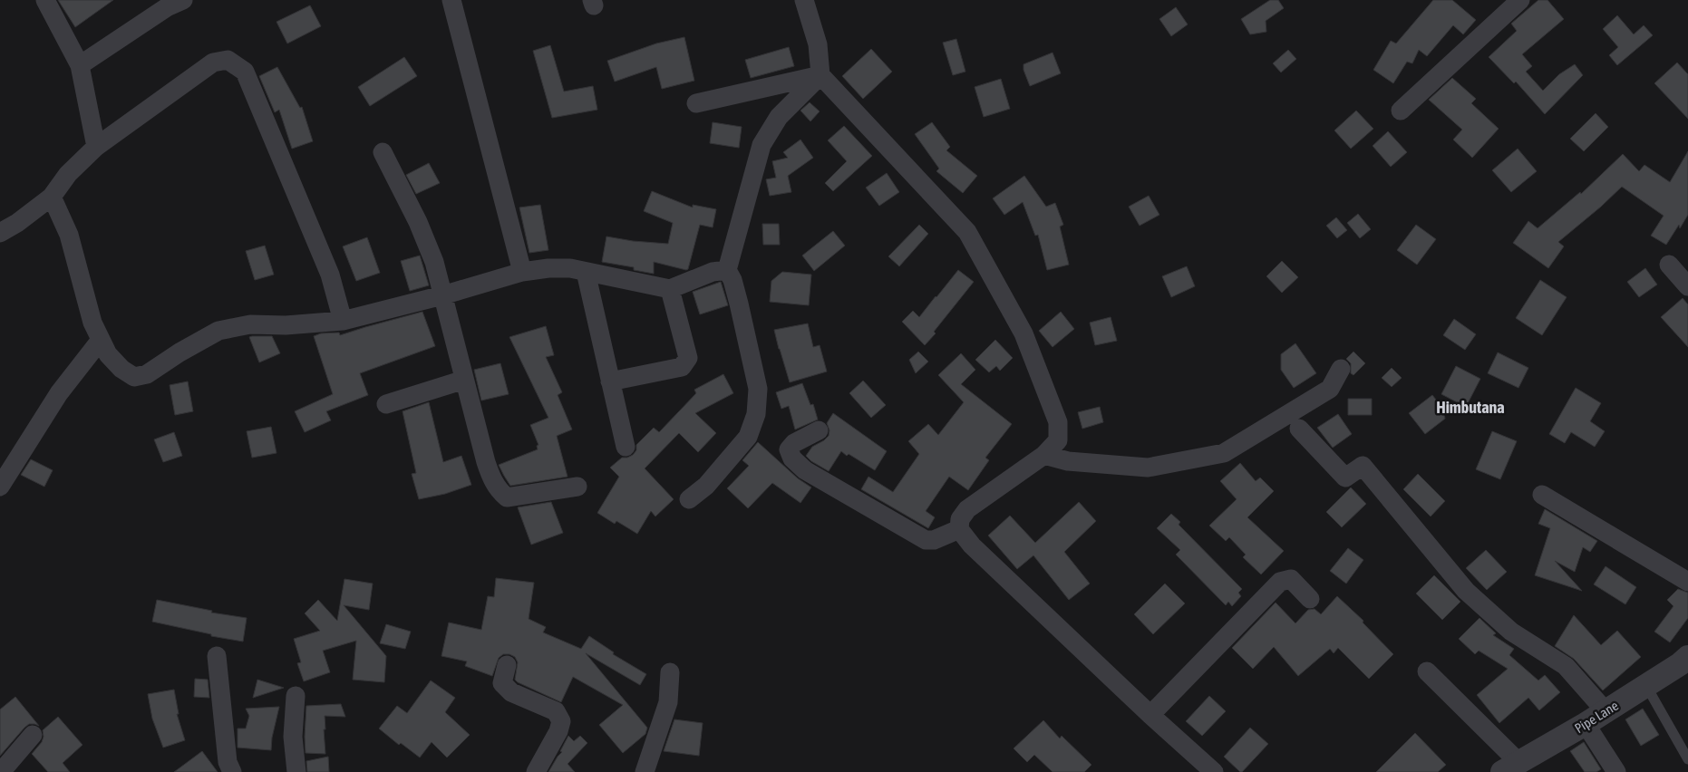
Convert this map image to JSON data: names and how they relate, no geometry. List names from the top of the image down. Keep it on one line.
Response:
{"streets":{"street":["Pipe Lane"]},"districts":["Himbutana"]}
